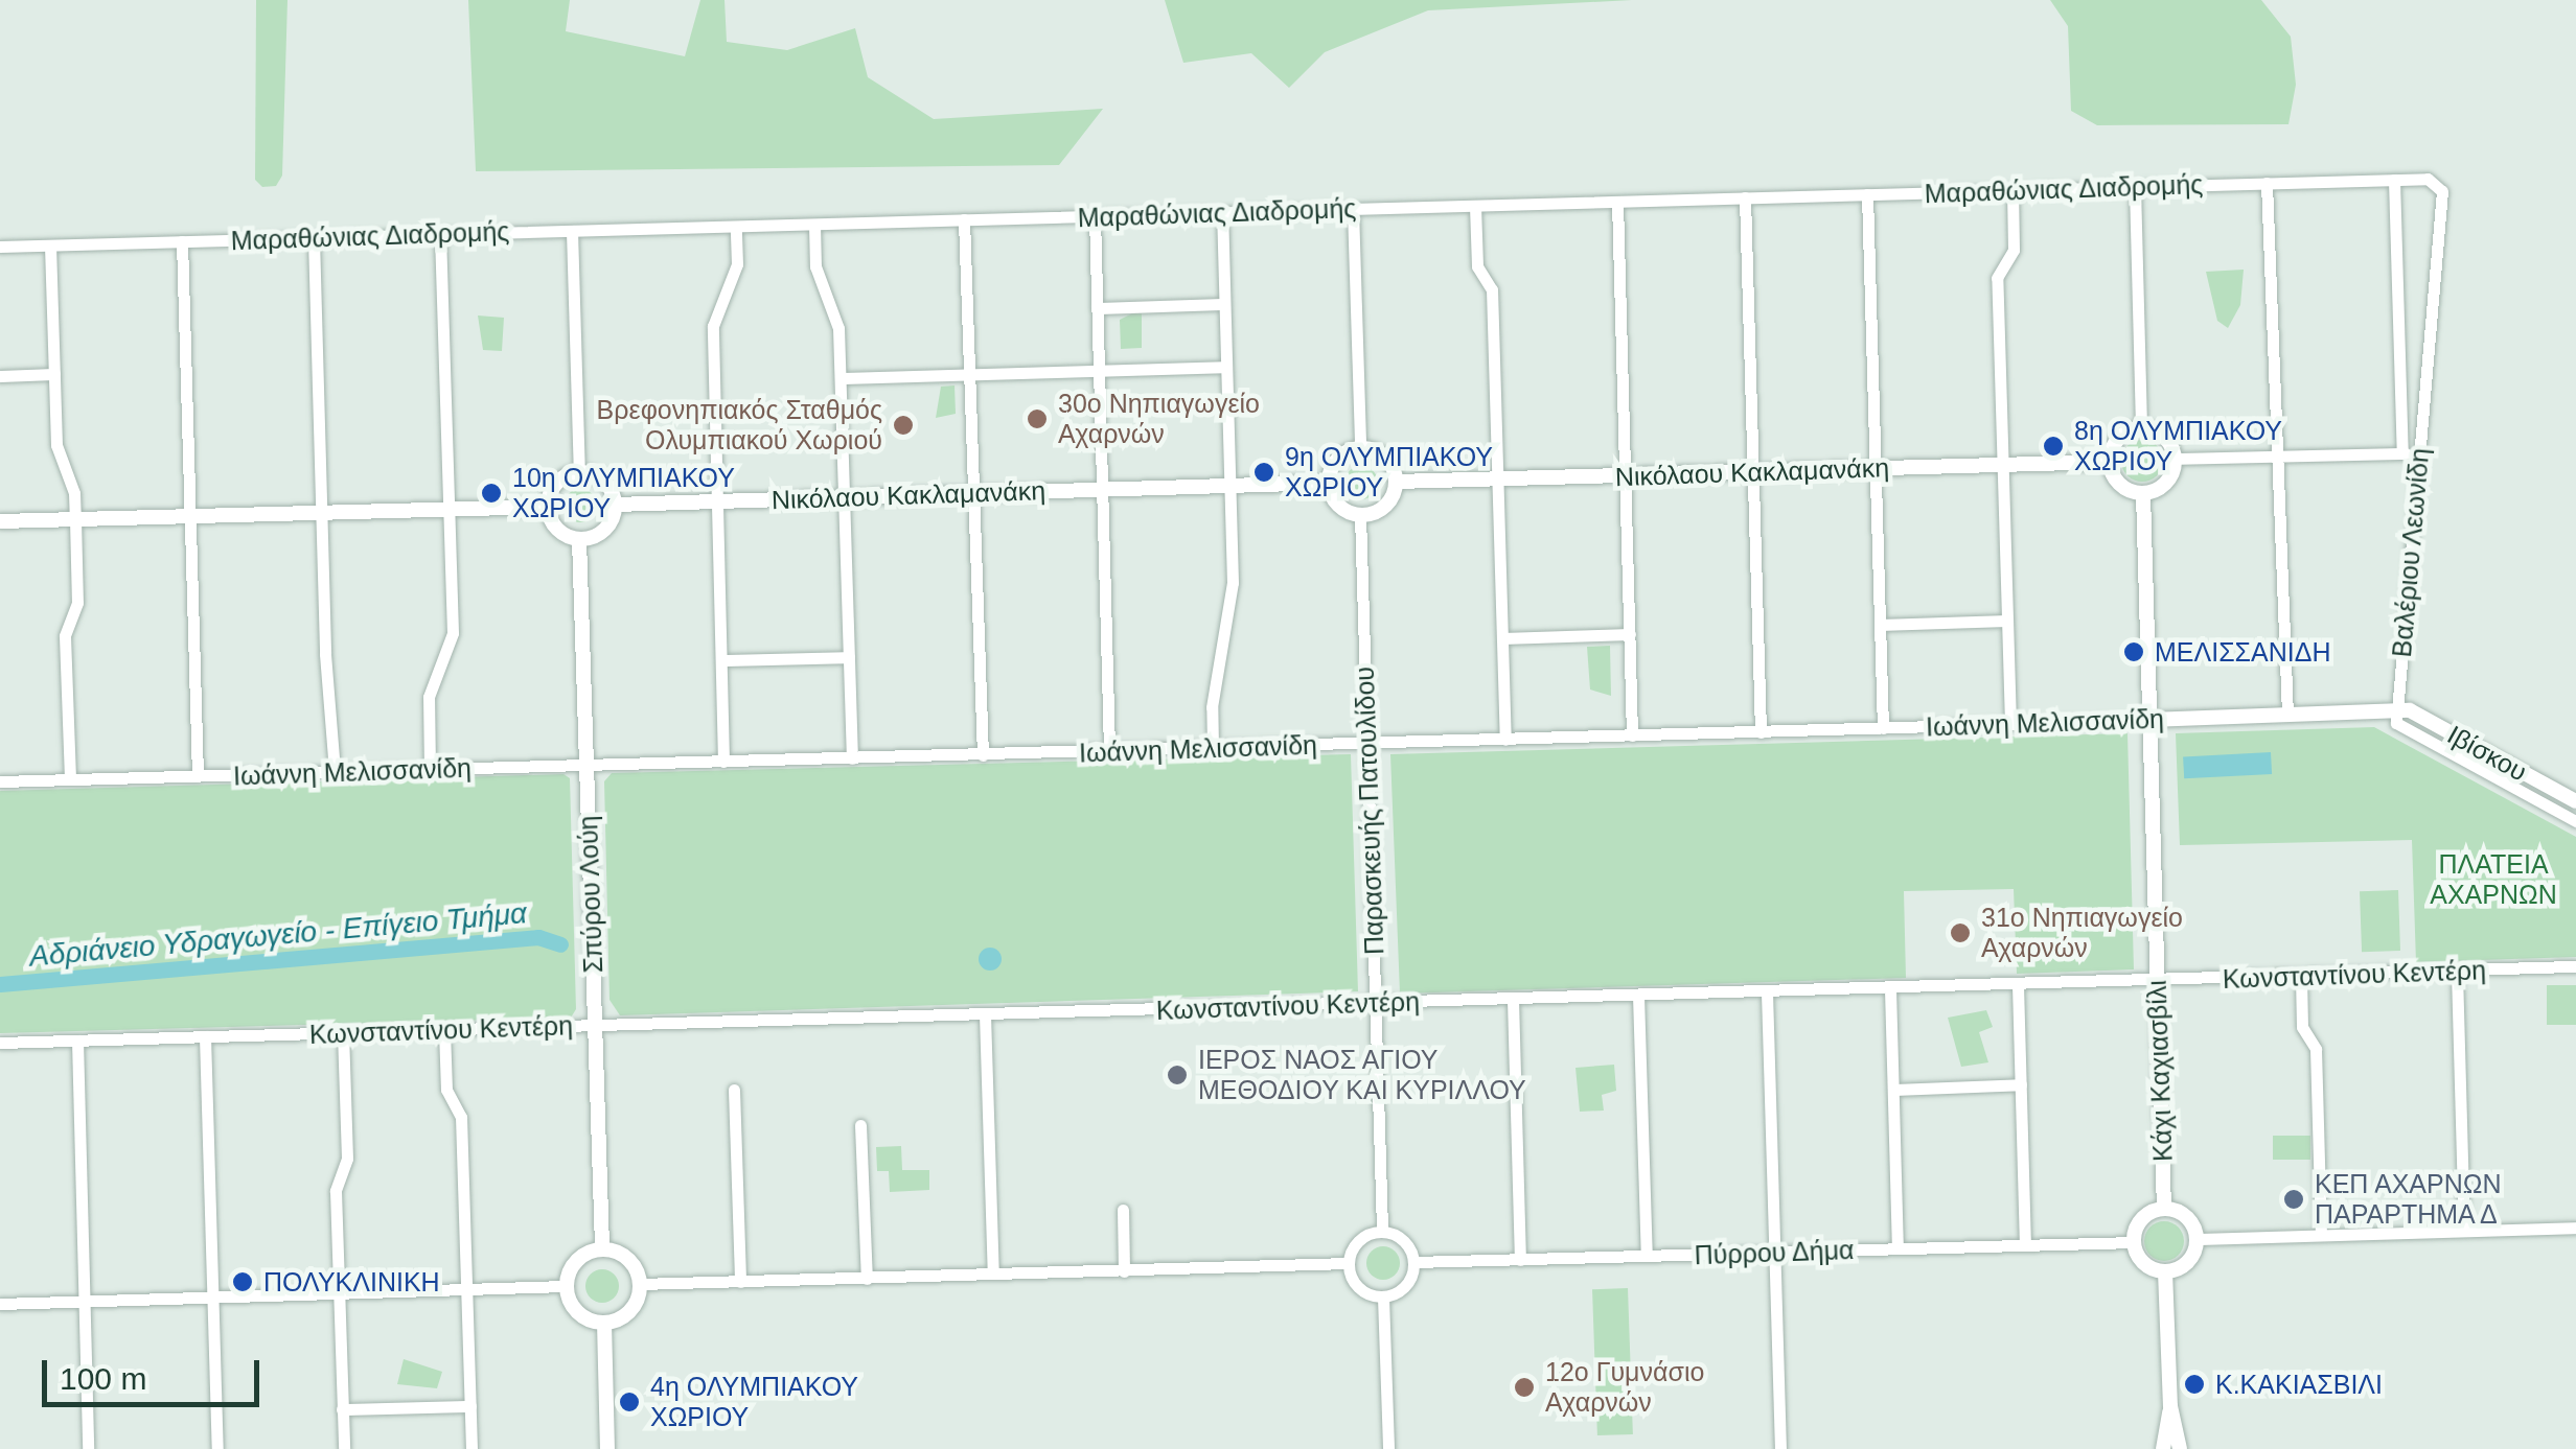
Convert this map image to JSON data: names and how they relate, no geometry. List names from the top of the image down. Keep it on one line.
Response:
{"streets":{"street":["Μαραθώνιας Διαδρομής","Νικόλαου Κακλαμανάκη","Βαλέριου Λεωνίδη","Ιωάννη Μελισσανίδη","Ιβίσκου","Παρασκευής Πατουλίδου","Σπύρου Λούη","Κωνσταντίνου Κεντέρη","Κάχι Καχιασβίλι","Πύρρου Δήμα"]},"crossings":[["Μαραθώνιας Διαδρομής","Βαλέριου Λεωνίδη"],["Νικόλαου Κακλαμανάκη","Παρασκευής Πατουλίδου"],["Νικόλαου Κακλαμανάκη","Σπύρου Λούη"],["Νικόλαου Κακλαμανάκη","Κάχι Καχιασβίλι"],["Βαλέριου Λεωνίδη","Ιωάννη Μελισσανίδη"],["Βαλέριου Λεωνίδη","Ιβίσκου"],["Ιωάννη Μελισσανίδη","Ιβίσκου"],["Ιωάννη Μελισσανίδη","Παρασκευής Πατουλίδου"],["Ιωάννη Μελισσανίδη","Σπύρου Λούη"],["Ιωάννη Μελισσανίδη","Κάχι Καχιασβίλι"],["Παρασκευής Πατουλίδου","Κωνσταντίνου Κεντέρη"],["Παρασκευής Πατουλίδου","Πύρρου Δήμα"],["Σπύρου Λούη","Κωνσταντίνου Κεντέρη"],["Κωνσταντίνου Κεντέρη","Κάχι Καχιασβίλι"],["Κάχι Καχιασβίλι","Πύρρου Δήμα"]],"water":["Αδριάνειο Υδραγωγείο - Επίγειο Τμήμα"],"parks":["ΠΛΑΤΕΙΑ ΑΧΑΡΝΩΝ"],"places":["30ο Νηπιαγωγείο Αχαρνών","Βρεφονηπιακός Σταθμός Ολυμπιακού Χωριού","8η ΟΛΥΜΠΙΑΚΟΥ ΧΩΡΙΟΥ","9η ΟΛΥΜΠΙΑΚΟΥ ΧΩΡΙΟΥ","10η ΟΛΥΜΠΙΑΚΟΥ ΧΩΡΙΟΥ","ΜΕΛΙΣΣΑΝΙΔΗ","31ο Νηπιαγωγείο Αχαρνών","ΙΕΡΟΣ ΝΑΟΣ ΑΓΙΟΥ ΜΕΘΟΔΙΟΥ ΚΑΙ ΚΥΡΙΛΛΟΥ","ΚΕΠ ΑΧΑΡΝΩΝ ΠΑΡΑΡΤΗΜΑ Δ","ΠΟΛΥΚΛΙΝΙΚΗ","Κ.ΚΑΚΙΑΣΒΙΛΙ","12ο Γυμνάσιο Αχαρνών","4η ΟΛΥΜΠΙΑΚΟΥ ΧΩΡΙΟΥ"],"scale_bar":"100 m"}
